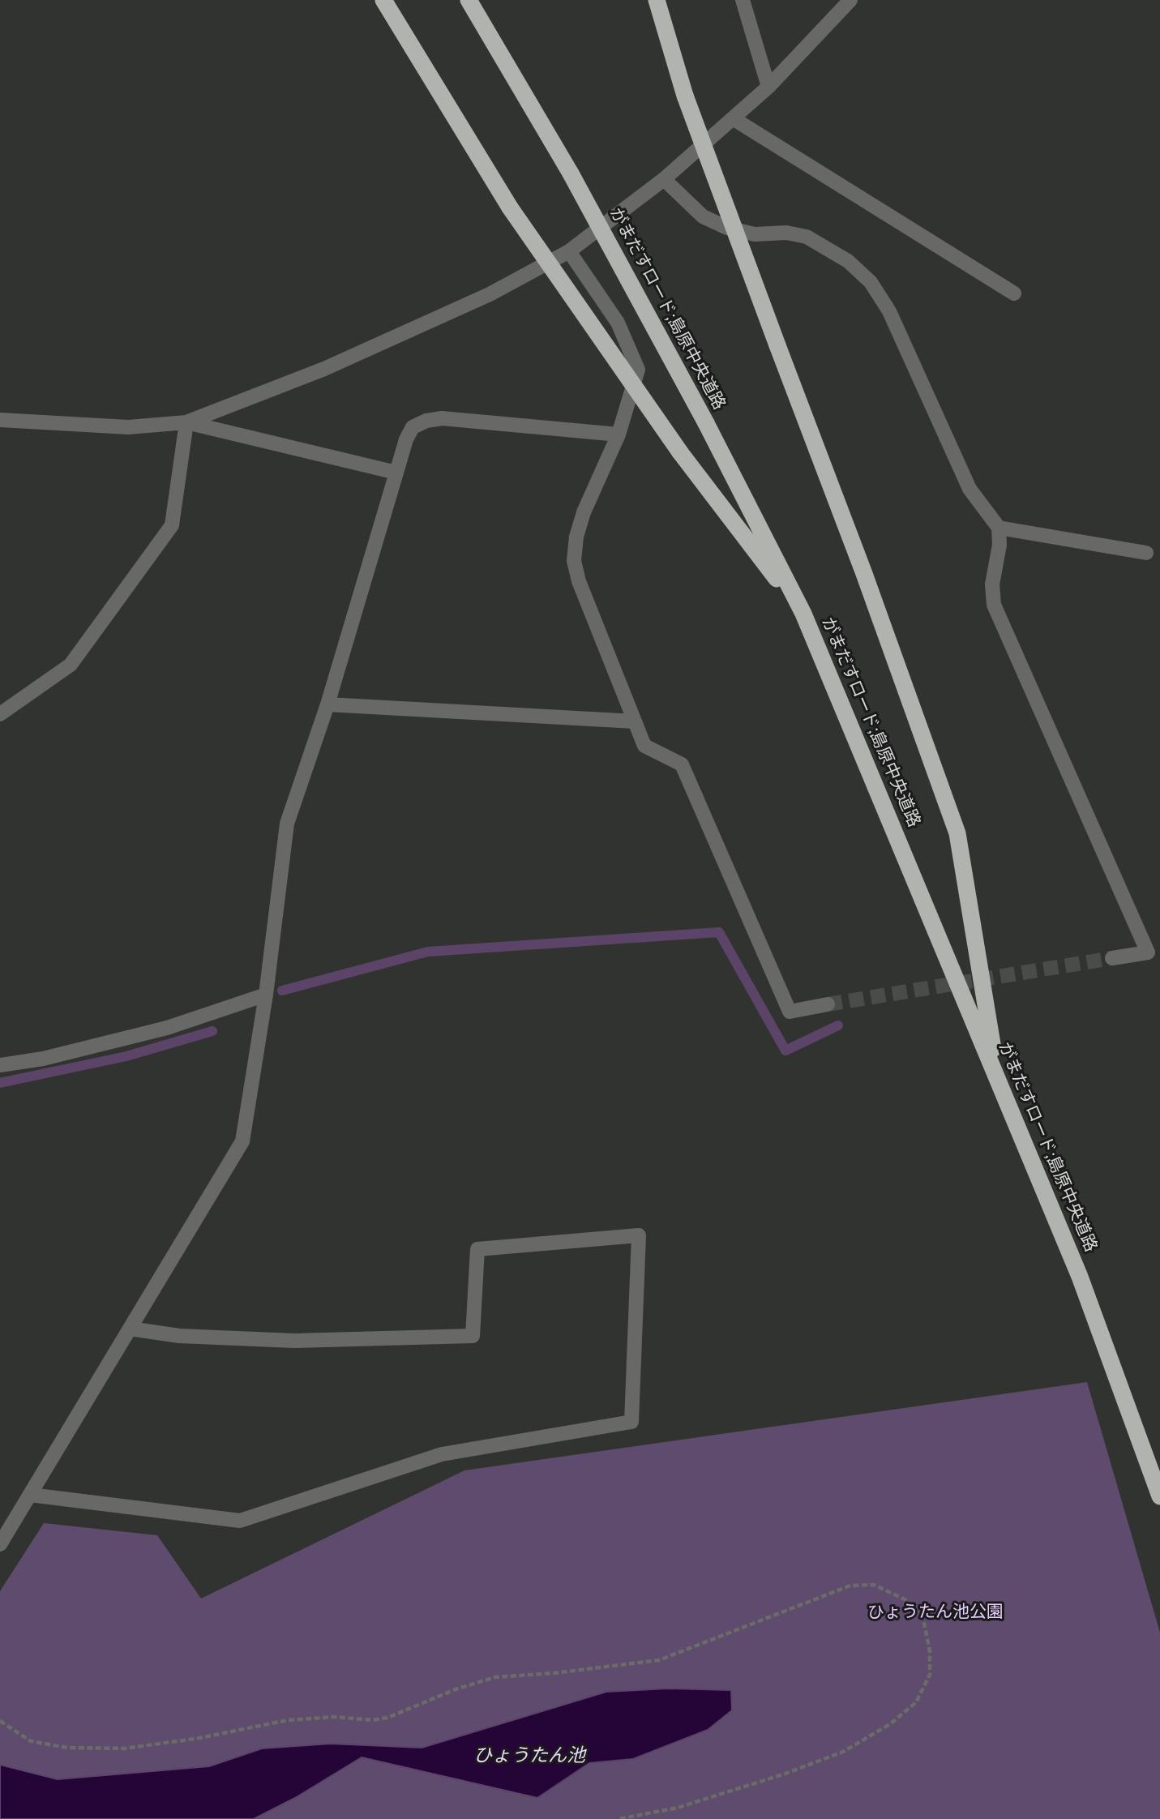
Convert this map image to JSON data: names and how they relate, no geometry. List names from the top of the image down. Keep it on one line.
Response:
{"streets":{"highway":["がまだすロード;島原中央道路"]},"water":["ひょうたん池"],"parks":["ひょうたん池公園"]}
